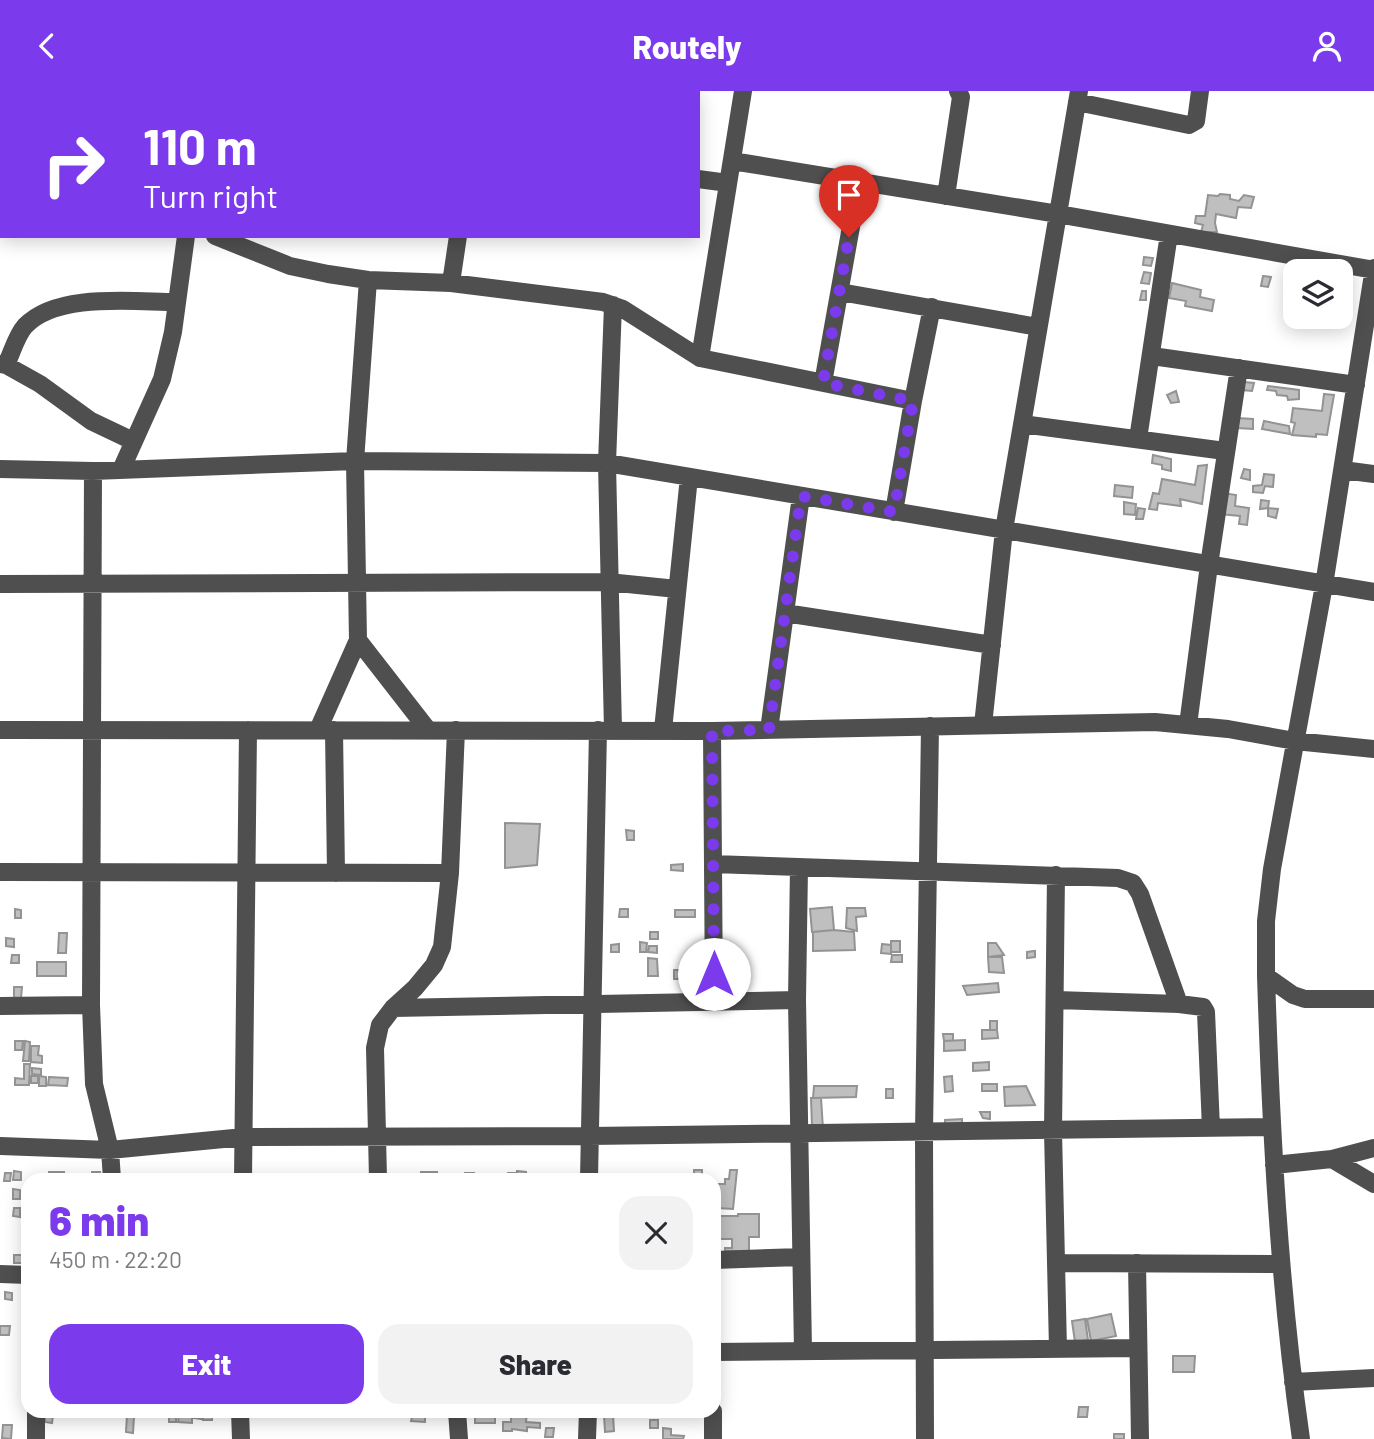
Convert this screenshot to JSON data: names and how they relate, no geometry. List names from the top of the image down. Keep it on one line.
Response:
{"page":{"header":"Routely","turn":["110 m","Turn right"],"heading":["6 min","450 m · 22:20"],"buttons":["Exit","Share"]}}
